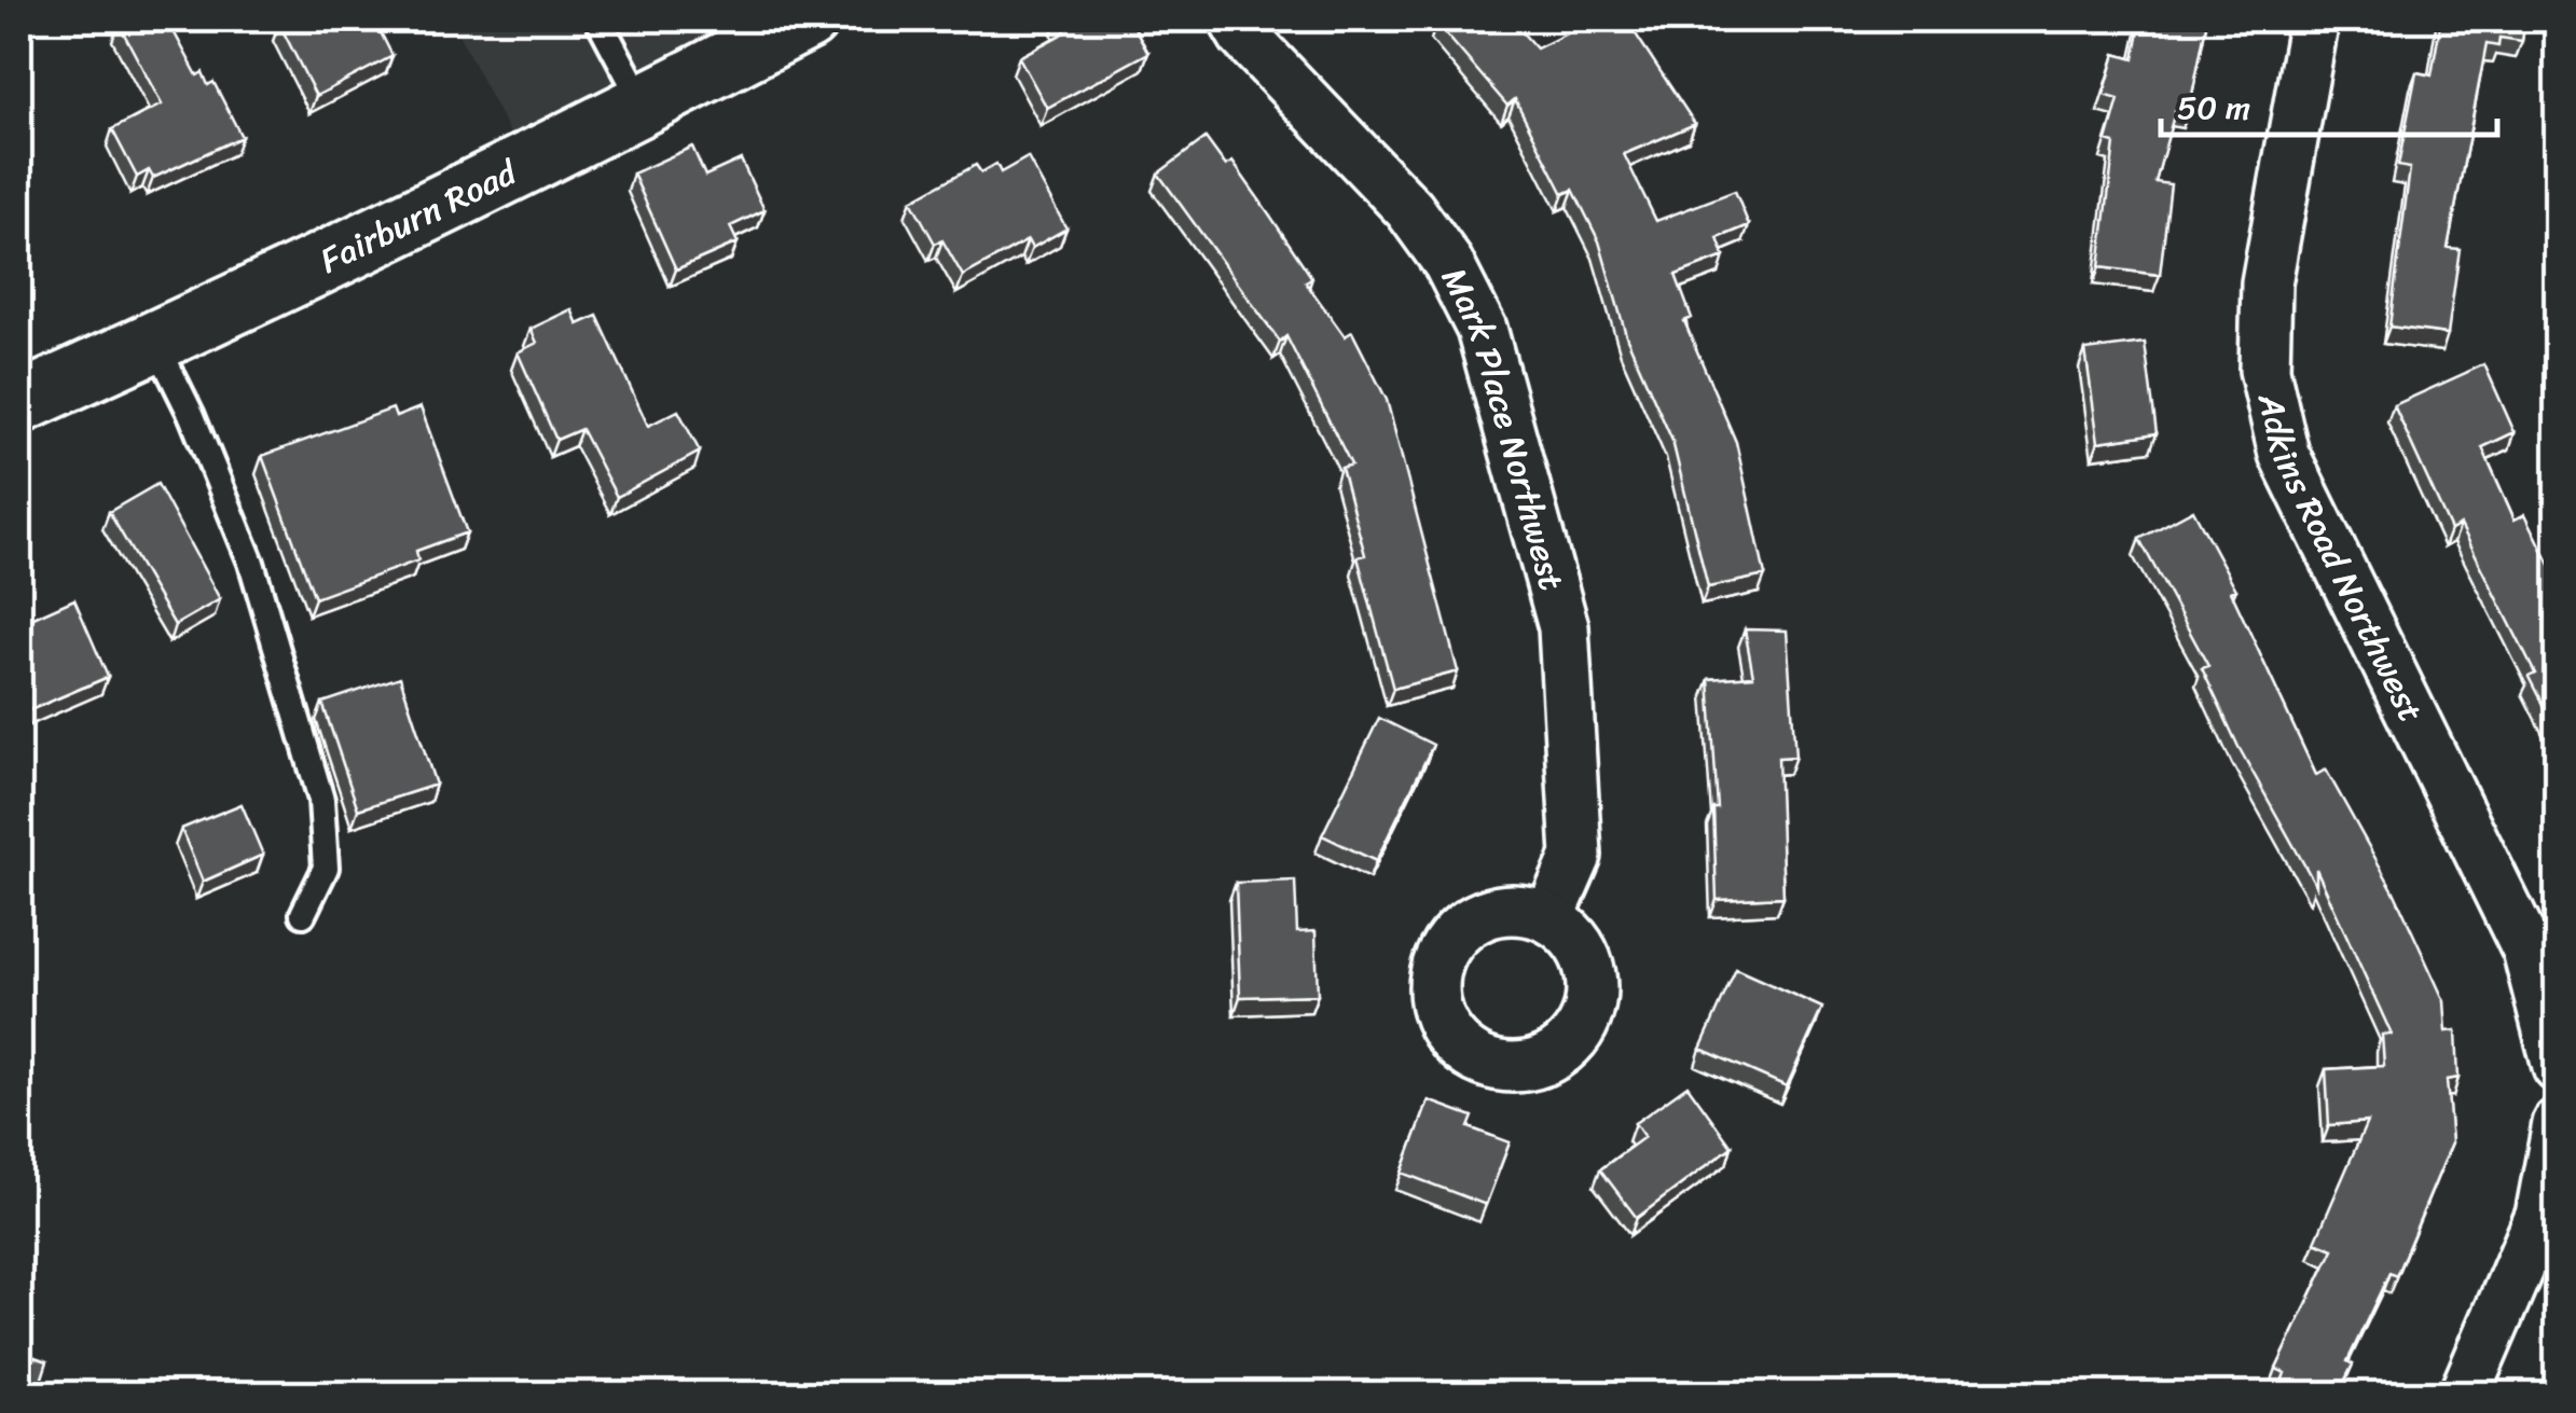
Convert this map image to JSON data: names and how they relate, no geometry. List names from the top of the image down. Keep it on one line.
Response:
{"streets":{"street":["Fairburn Road","Mark Place Northwest","Adkins Road Northwest"]},"scale_bar":"50 m"}
